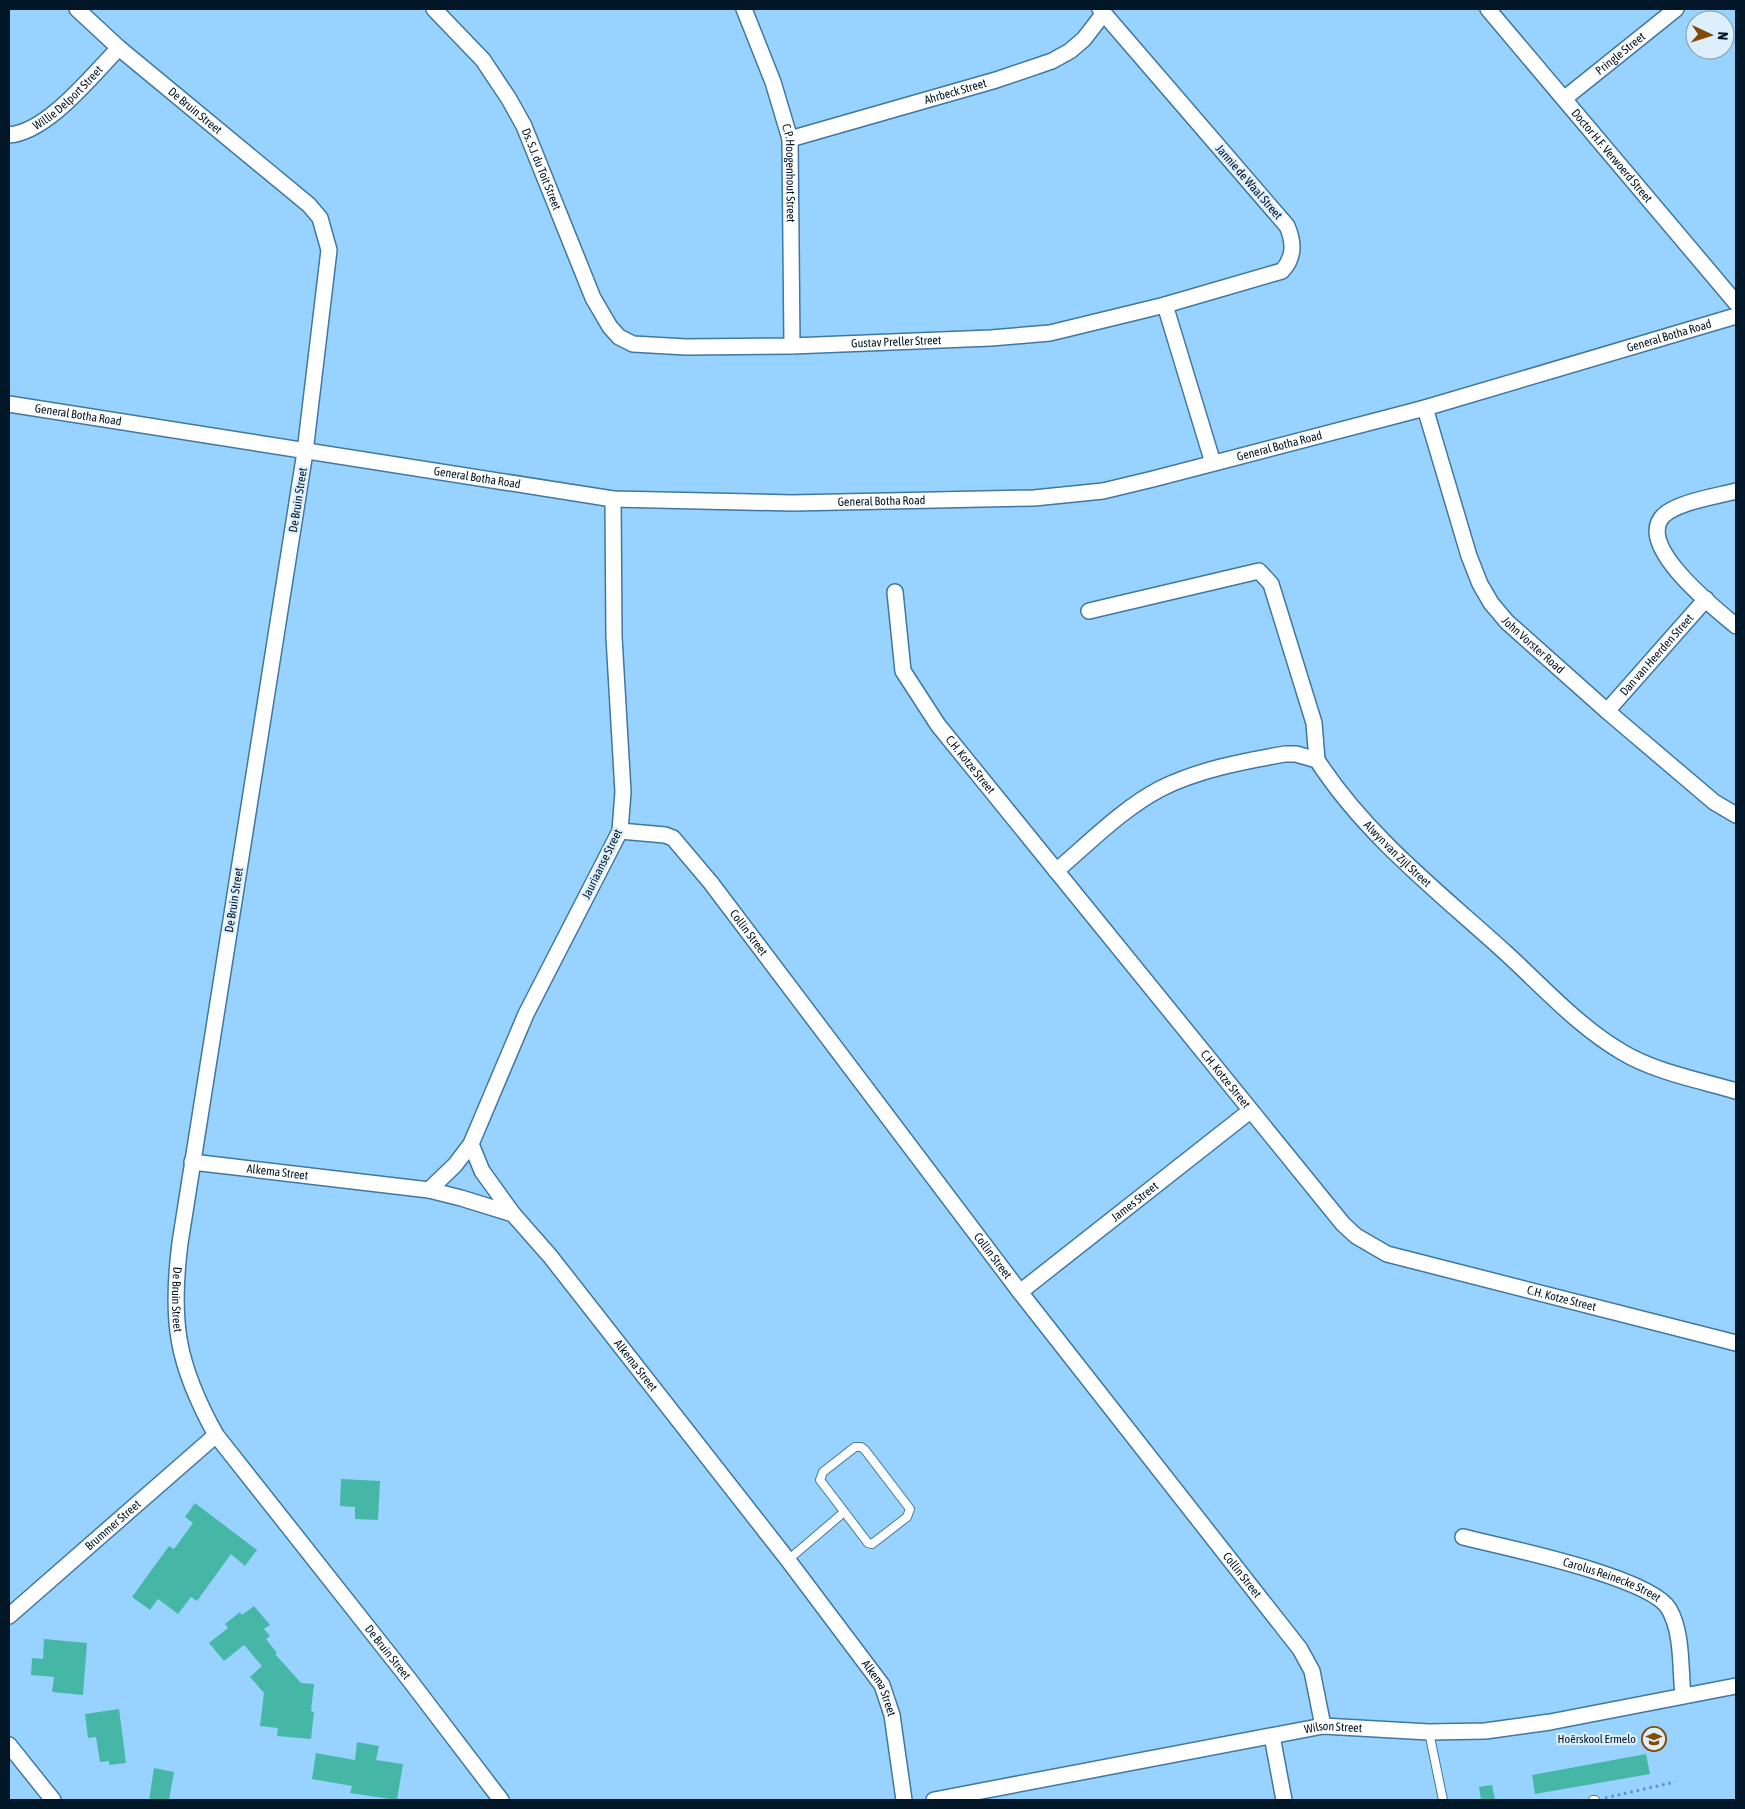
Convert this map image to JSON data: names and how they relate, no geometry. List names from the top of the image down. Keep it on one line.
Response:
{"streets":{"street":["Pringle Street","Ahrbeck Street","Willie Delport Street","De Bruin Street","Doctor H.F. Verwoerd Street","Ds. S.J. du Toit Street","C.P. Hoogenhout Street","Jannie de Waal Street","General Botha Road","Gustav Preller Street","John Vorster Road","Dan van Heerden Street","C.H. Kotze Street","Alwyn van Zijl Street","Jauriaanse Street","Collin Street","Alkema Street","James Street","Brummer Street","Carolus Reinecke Street","Wilson Street"]},"crossings":[["Pringle Street","Doctor H.F. Verwoerd Street"],["Ahrbeck Street","C.P. Hoogenhout Street"],["Ahrbeck Street","Jannie de Waal Street"],["Willie Delport Street","De Bruin Street"],["De Bruin Street","General Botha Road"],["De Bruin Street","Alkema Street"],["De Bruin Street","Brummer Street"],["Ds. S.J. du Toit Street","Gustav Preller Street"],["C.P. Hoogenhout Street","Gustav Preller Street"],["Jannie de Waal Street","Gustav Preller Street"],["General Botha Road","John Vorster Road"],["General Botha Road","Jauriaanse Street"],["John Vorster Road","Dan van Heerden Street"],["C.H. Kotze Street","James Street"],["Jauriaanse Street","Collin Street"],["Jauriaanse Street","Alkema Street"],["Collin Street","James Street"],["Collin Street","Wilson Street"],["Carolus Reinecke Street","Wilson Street"]],"places":{"school or university":["Hoërskool Ermelo"]},"north":"right"}
